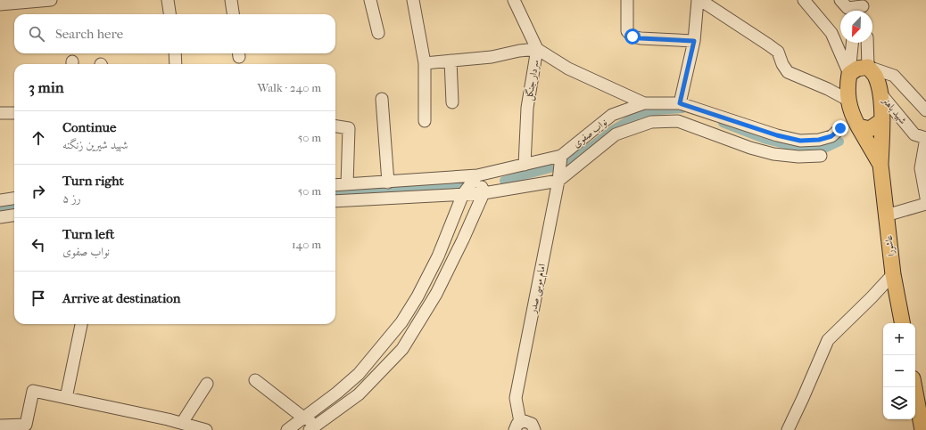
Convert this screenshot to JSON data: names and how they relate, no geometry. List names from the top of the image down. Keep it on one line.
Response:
{"streets":{"main road":["عاشورا"],"street":["سردار جنگل","شهید باهنر","نواب صفوی","امام موسی صدر"]},"crossings":[["سردار جنگل","نواب صفوی"],["شهید باهنر","عاشورا"],["نواب صفوی","امام موسی صدر"]],"north":"bottom left","page":{"search":"Search here","heading":["3 min","Walk · 240 m"],"list":[["Continue","شهید شیرین زنگنه","50 m"],["Turn right","رز ۵","50 m"],["Turn left","نواب صفوی","140 m"],"Arrive at destination"],"map_buttons":["+","−"]}}
